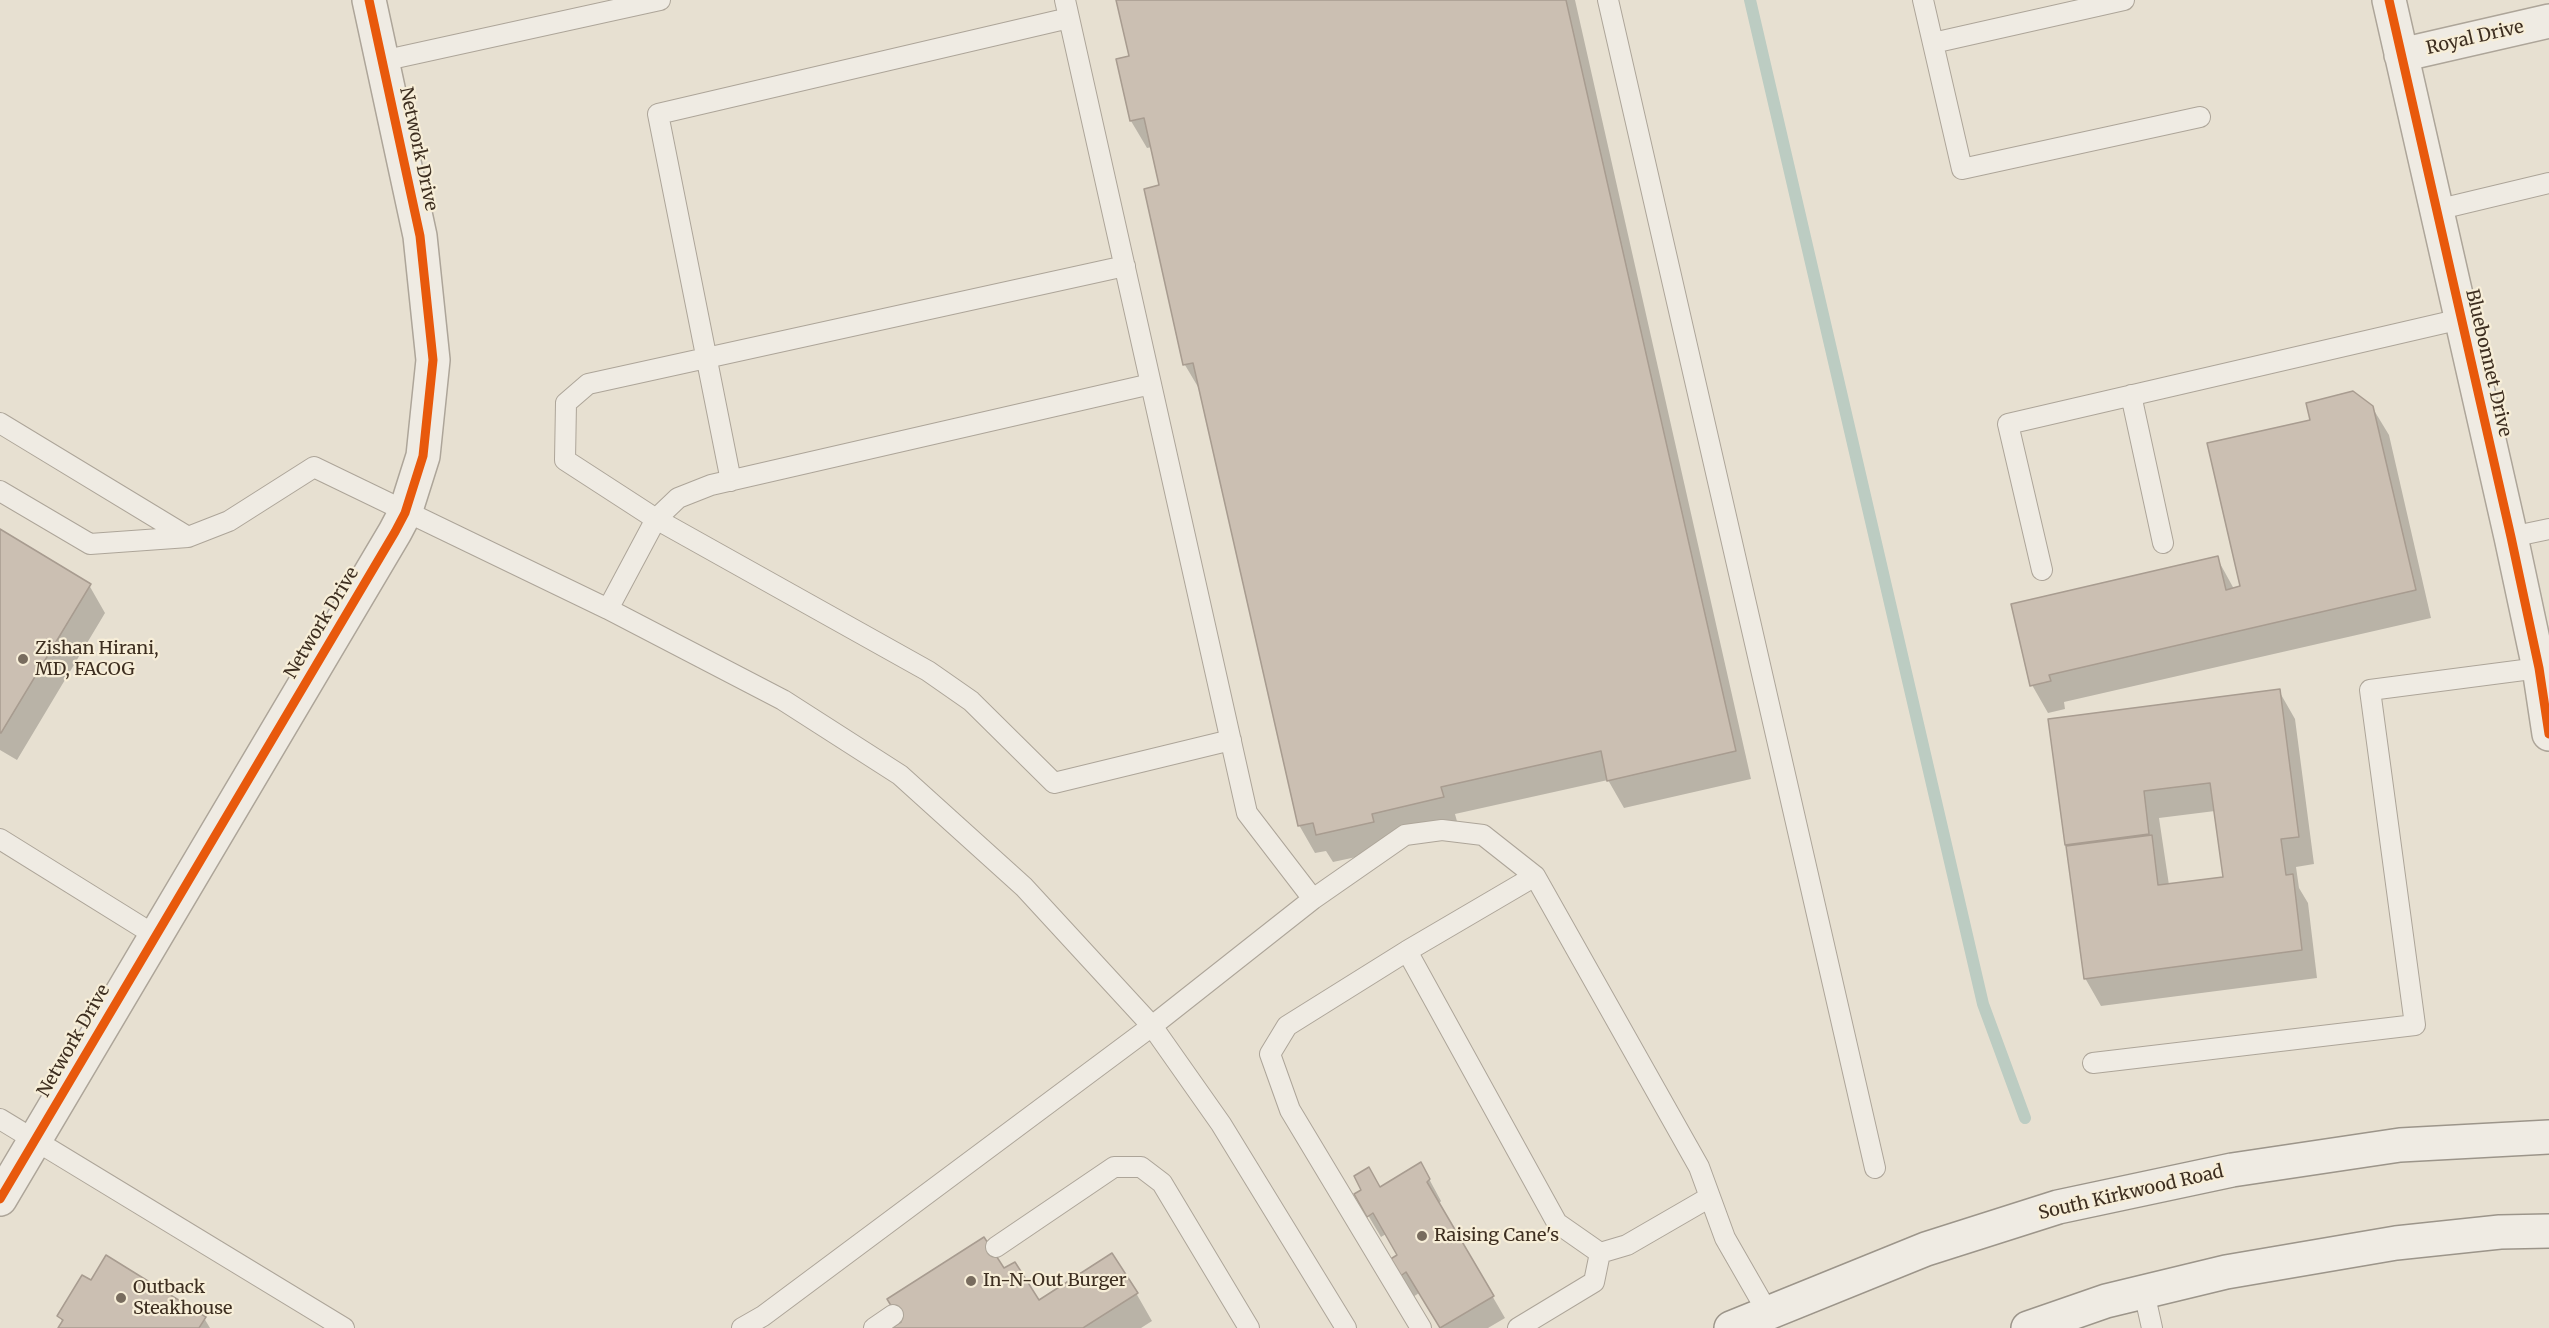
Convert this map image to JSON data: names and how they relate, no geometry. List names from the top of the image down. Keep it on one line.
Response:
{"streets":{"street":["Royal Drive","Network Drive","Bluebonnet Drive","South Kirkwood Road"]},"crossings":[["Royal Drive","Bluebonnet Drive"]],"places":["Zishan Hirani, MD, FACOG","Raising Cane's","In-N-Out Burger","Outback Steakhouse"]}
